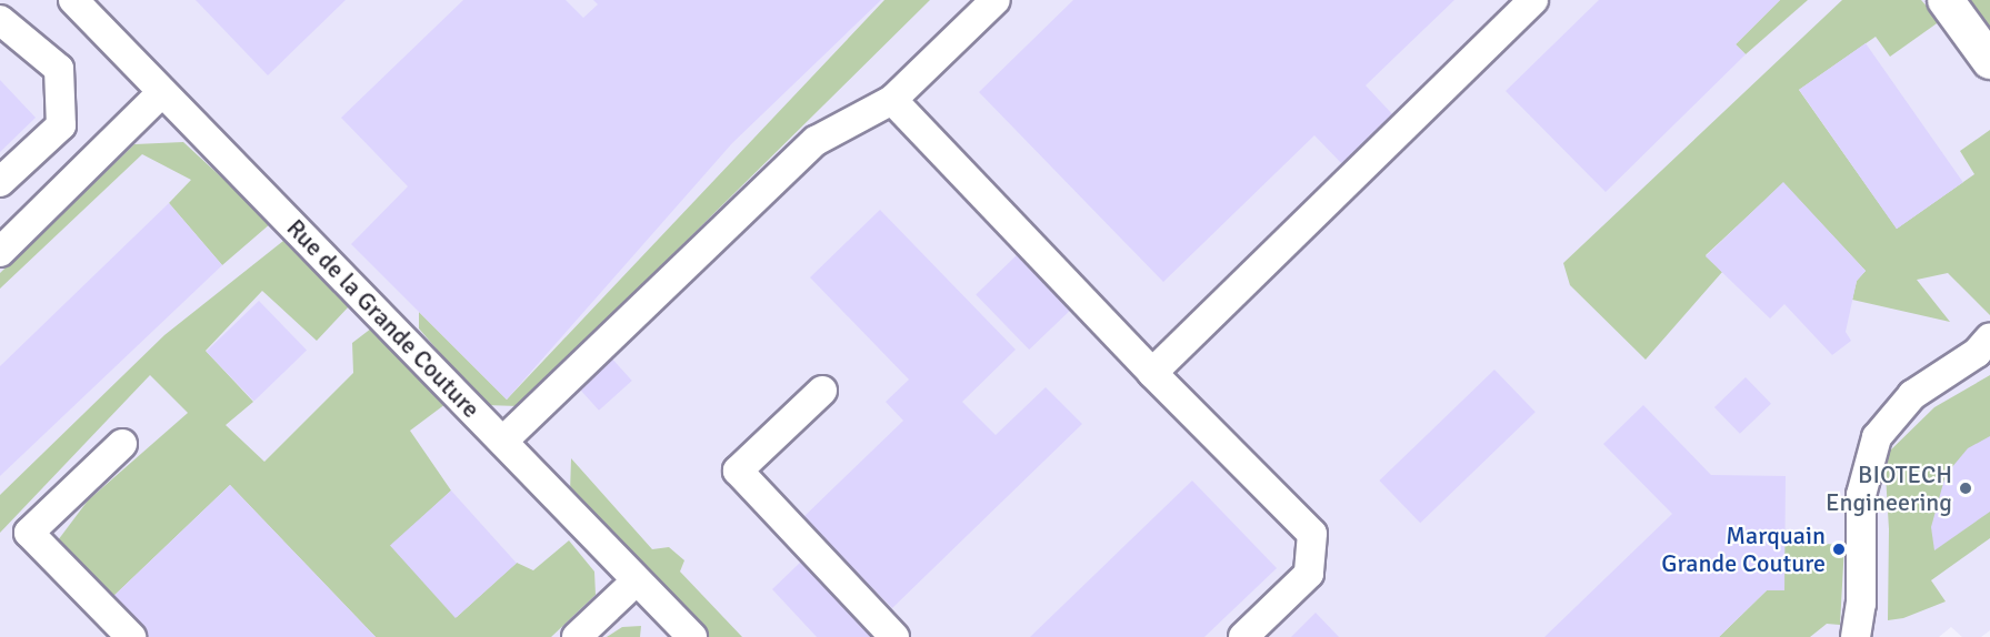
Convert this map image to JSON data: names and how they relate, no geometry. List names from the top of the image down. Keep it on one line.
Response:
{"streets":{"street":["Rue de la Grande Couture"]},"places":["BIOTECH Engineering","Marquain Grande Couture"]}
